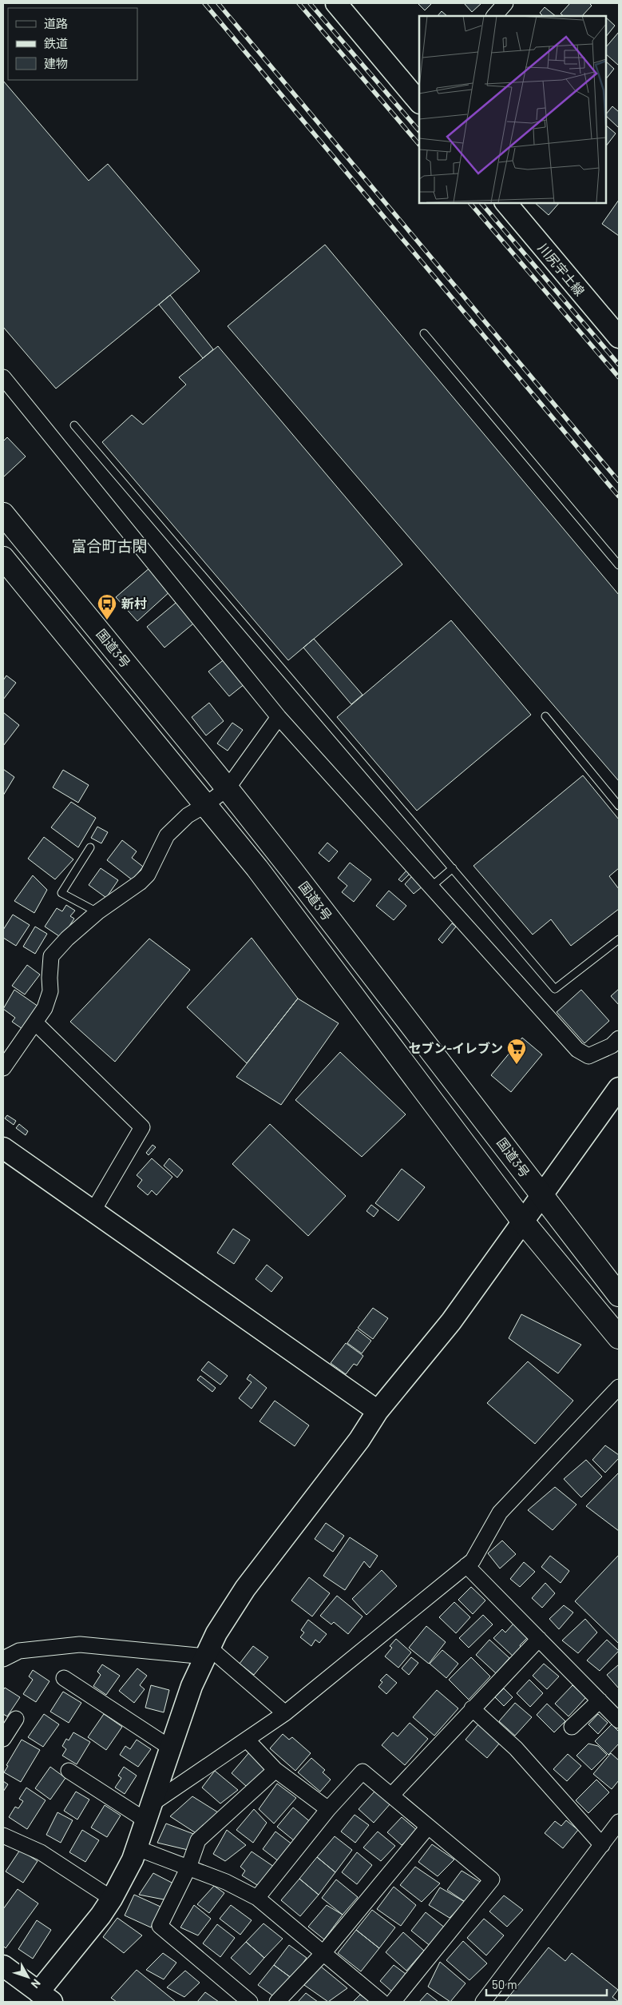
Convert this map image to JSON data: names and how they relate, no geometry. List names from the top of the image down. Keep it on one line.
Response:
{"streets":{"highway":["国道3号"],"street":["川尻宇土線"]},"districts":["富合町古閑"],"places":{"bus stop":["新村"],"supermarket":["セブン-イレブン"]},"legend":["道路","鉄道","建物"],"scale_bar":"50 m","north":"bottom right"}
